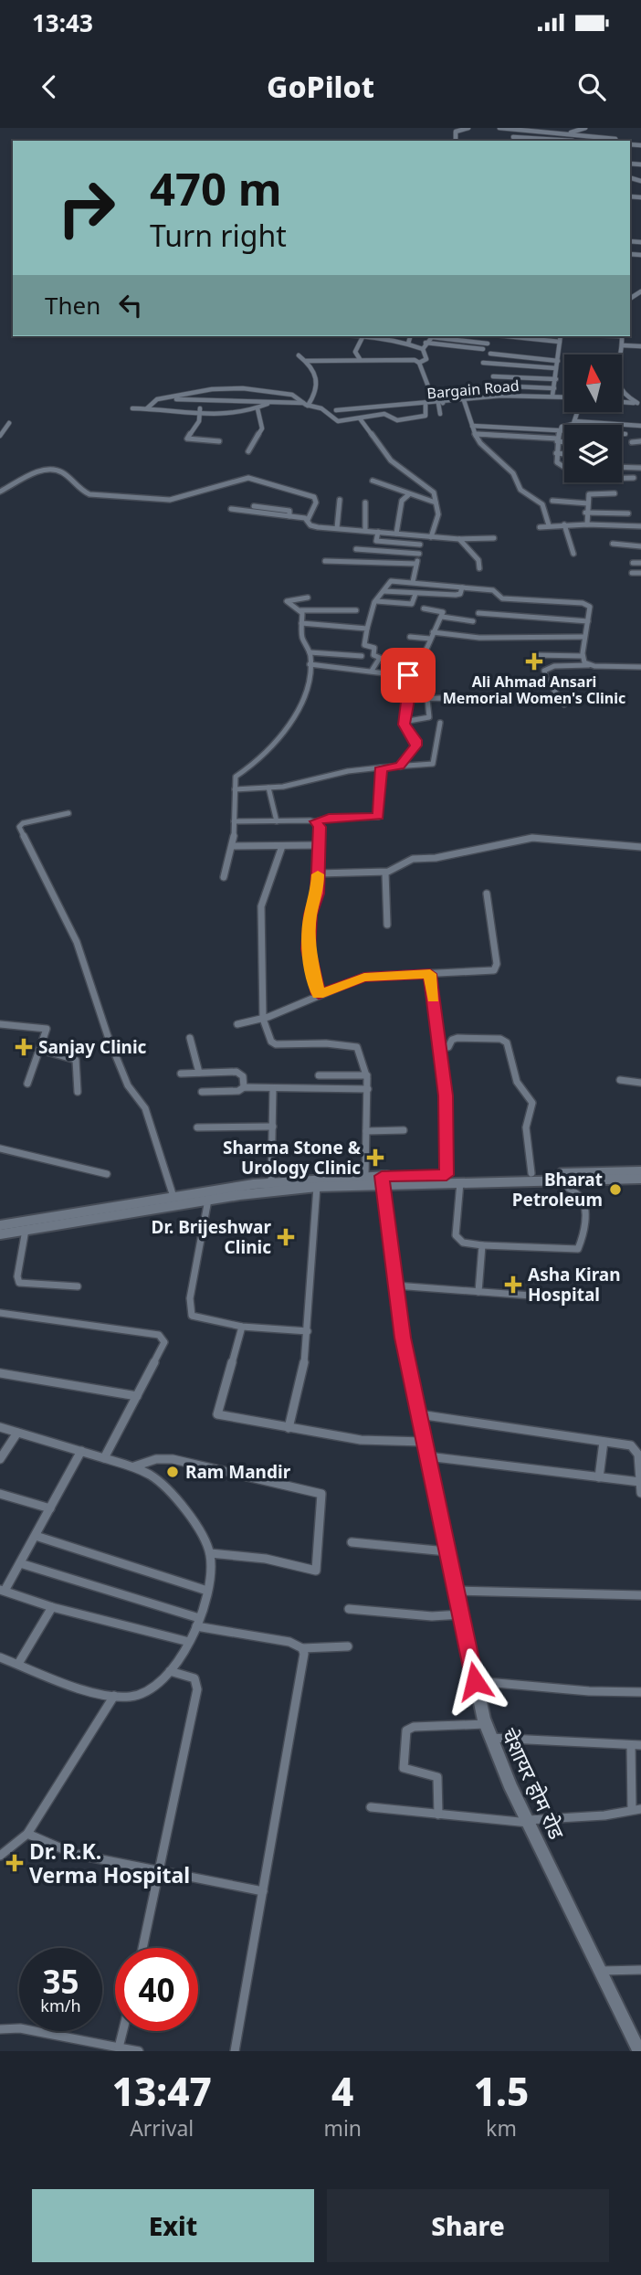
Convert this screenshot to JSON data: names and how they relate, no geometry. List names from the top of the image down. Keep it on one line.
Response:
{"streets":{"main road":["चेशायर होम रोड"],"street":["Bargain Road"]},"places":{"health":["Ali Ahmad Ansari Memorial Women's Clinic","Sanjay Clinic","Sharma Stone & Urology Clinic","Dr. Brijeshwar Clinic","Asha Kiran Hospital","Dr. R.K. Verma Hospital"],"other":["Bharat Petroleum","Ram Mandir"]},"north":"top","page":{"status":"13:43","header":"GoPilot","turn":["470 m","Turn right"],"then":"Then","speed":"35 km/h","limit":"40","eta":["13:47","Arrival","4","min","1.5","km"],"buttons":["Exit","Share"]}}
